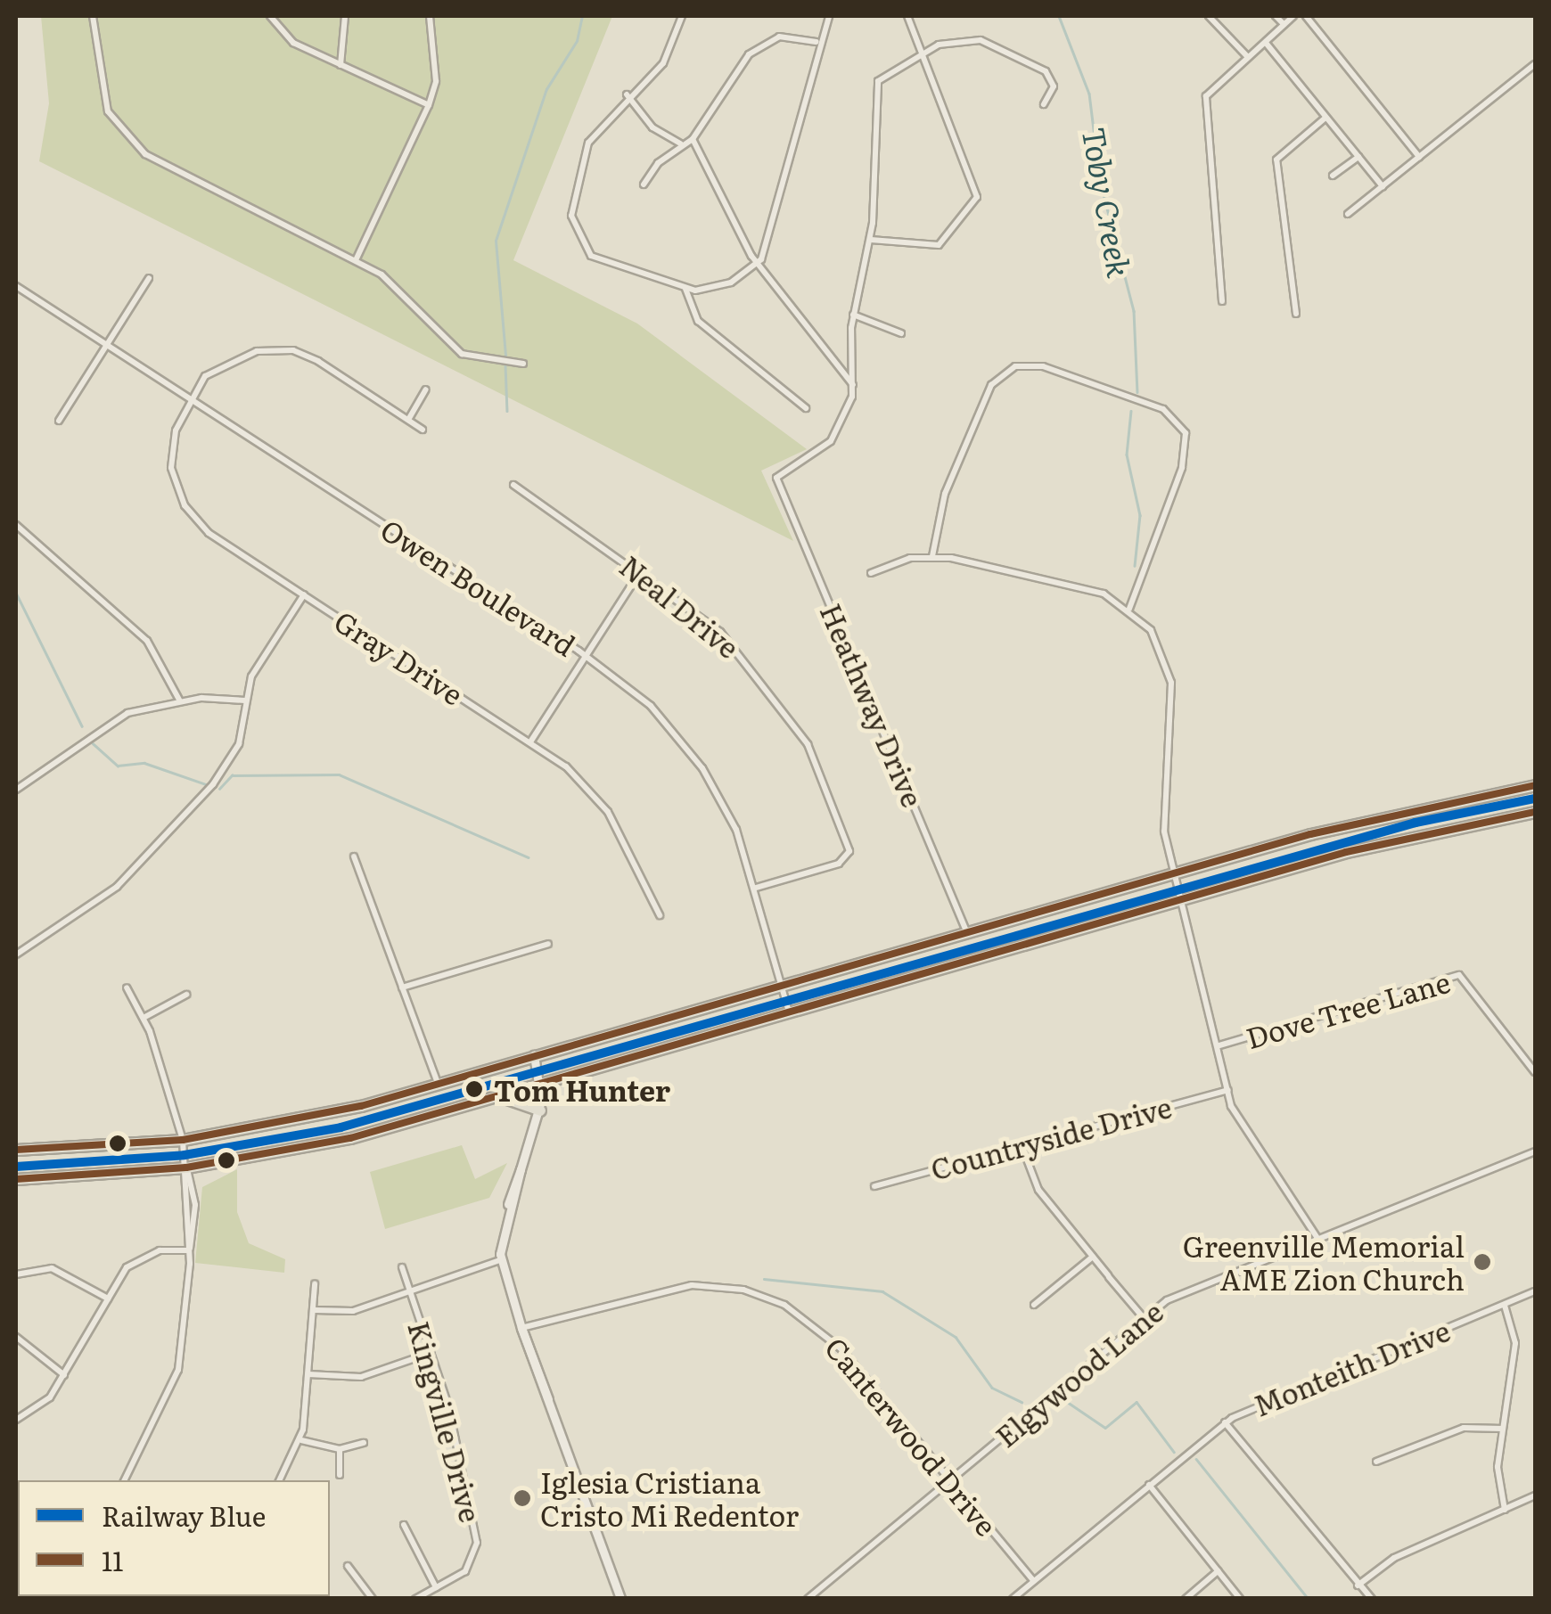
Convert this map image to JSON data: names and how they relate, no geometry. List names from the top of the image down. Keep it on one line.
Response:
{"streets":{"street":["Owen Boulevard","Neal Drive","Gray Drive","Heathway Drive","Dove Tree Lane","Countryside Drive","Monteith Drive","Elgywood Lane","Kingville Drive","Canterwood Drive"]},"crossings":[["Owen Boulevard","Neal Drive"],["Owen Boulevard","Gray Drive"],["Monteith Drive","Canterwood Drive"],["Elgywood Lane","Canterwood Drive"]],"water":["Toby Creek"],"places":["Tom Hunter","Greenville Memorial AME Zion Church","Iglesia Cristiana Cristo Mi Redentor"],"lines":["transit line 11","rail line Blue"],"legend":["Railway Blue","11"]}
